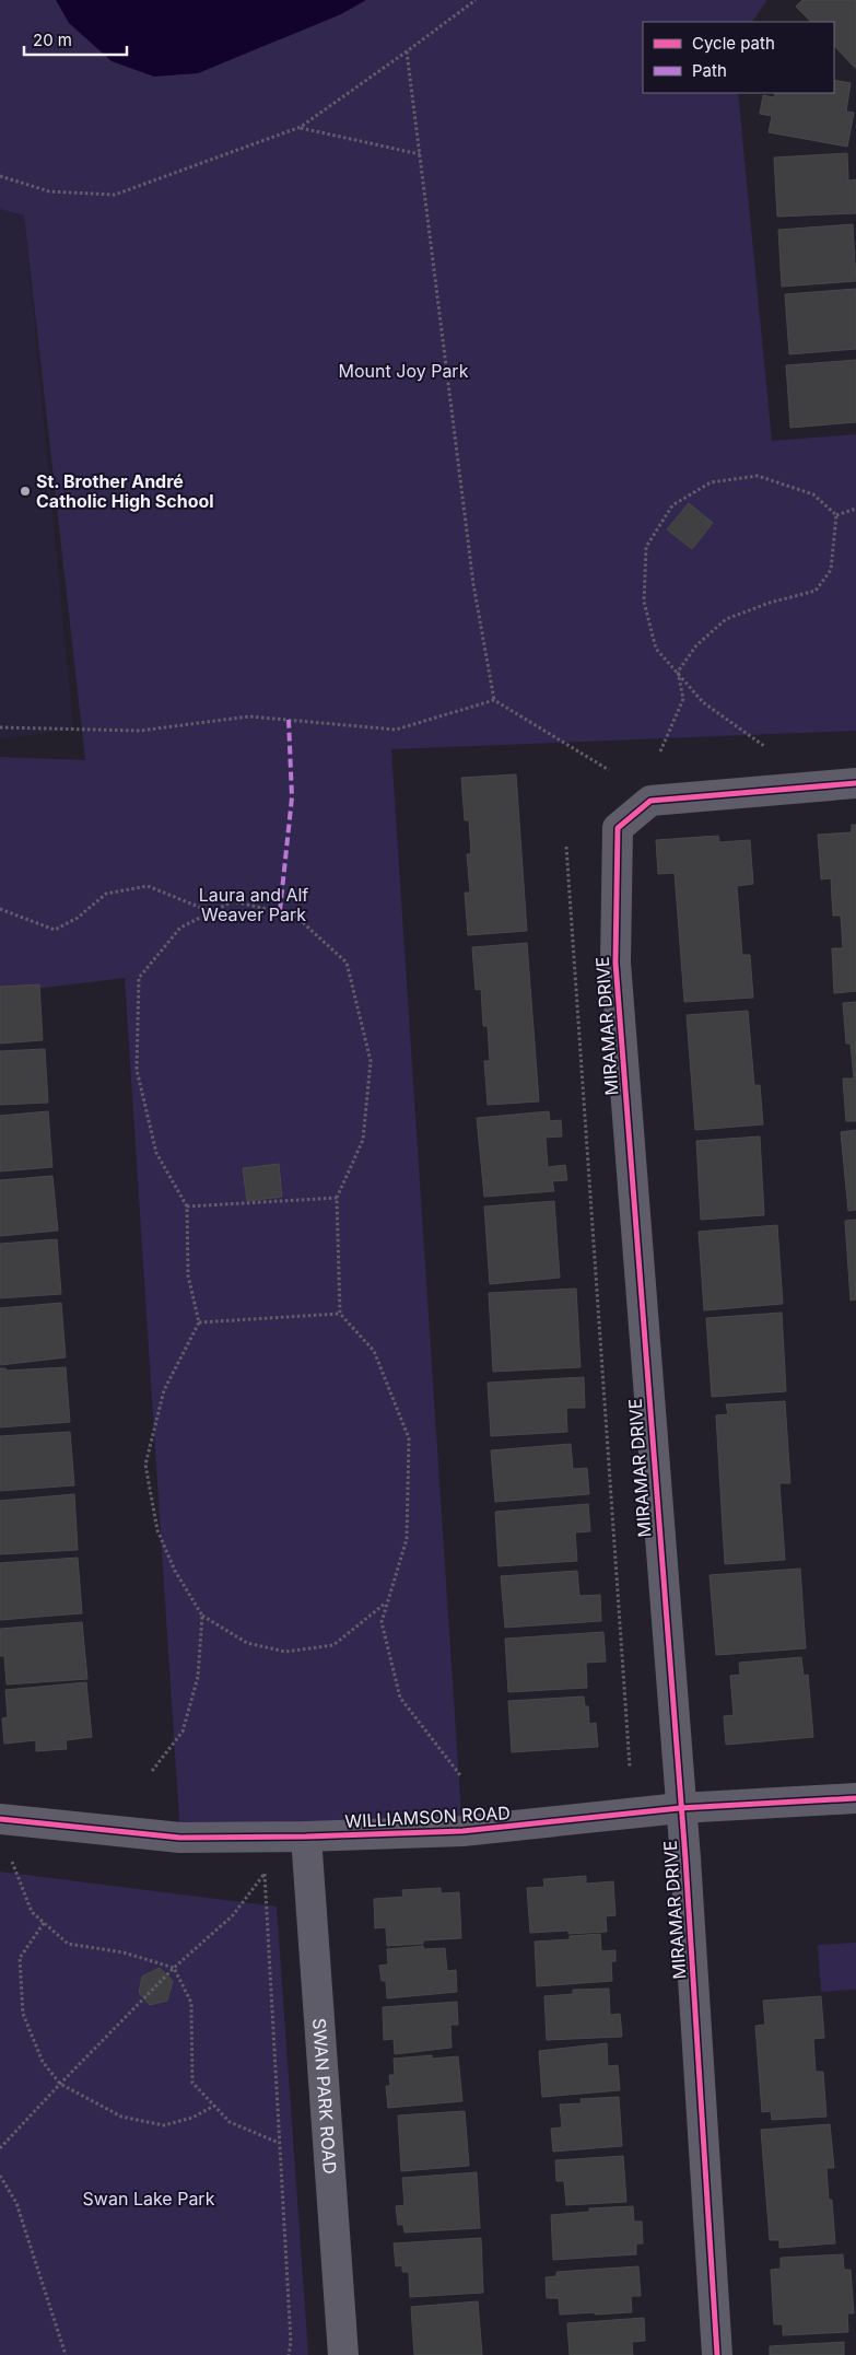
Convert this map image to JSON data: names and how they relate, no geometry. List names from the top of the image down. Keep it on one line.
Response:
{"streets":{"street":["MIRAMAR DRIVE","WILLIAMSON ROAD","SWAN PARK ROAD"]},"crossings":[["MIRAMAR DRIVE","WILLIAMSON ROAD"],["WILLIAMSON ROAD","SWAN PARK ROAD"]],"parks":["Mount Joy Park","Laura and Alf Weaver Park","Swan Lake Park"],"places":["St. Brother André Catholic High School"],"legend":["Cycle path","Path"],"scale_bar":"20 m"}
